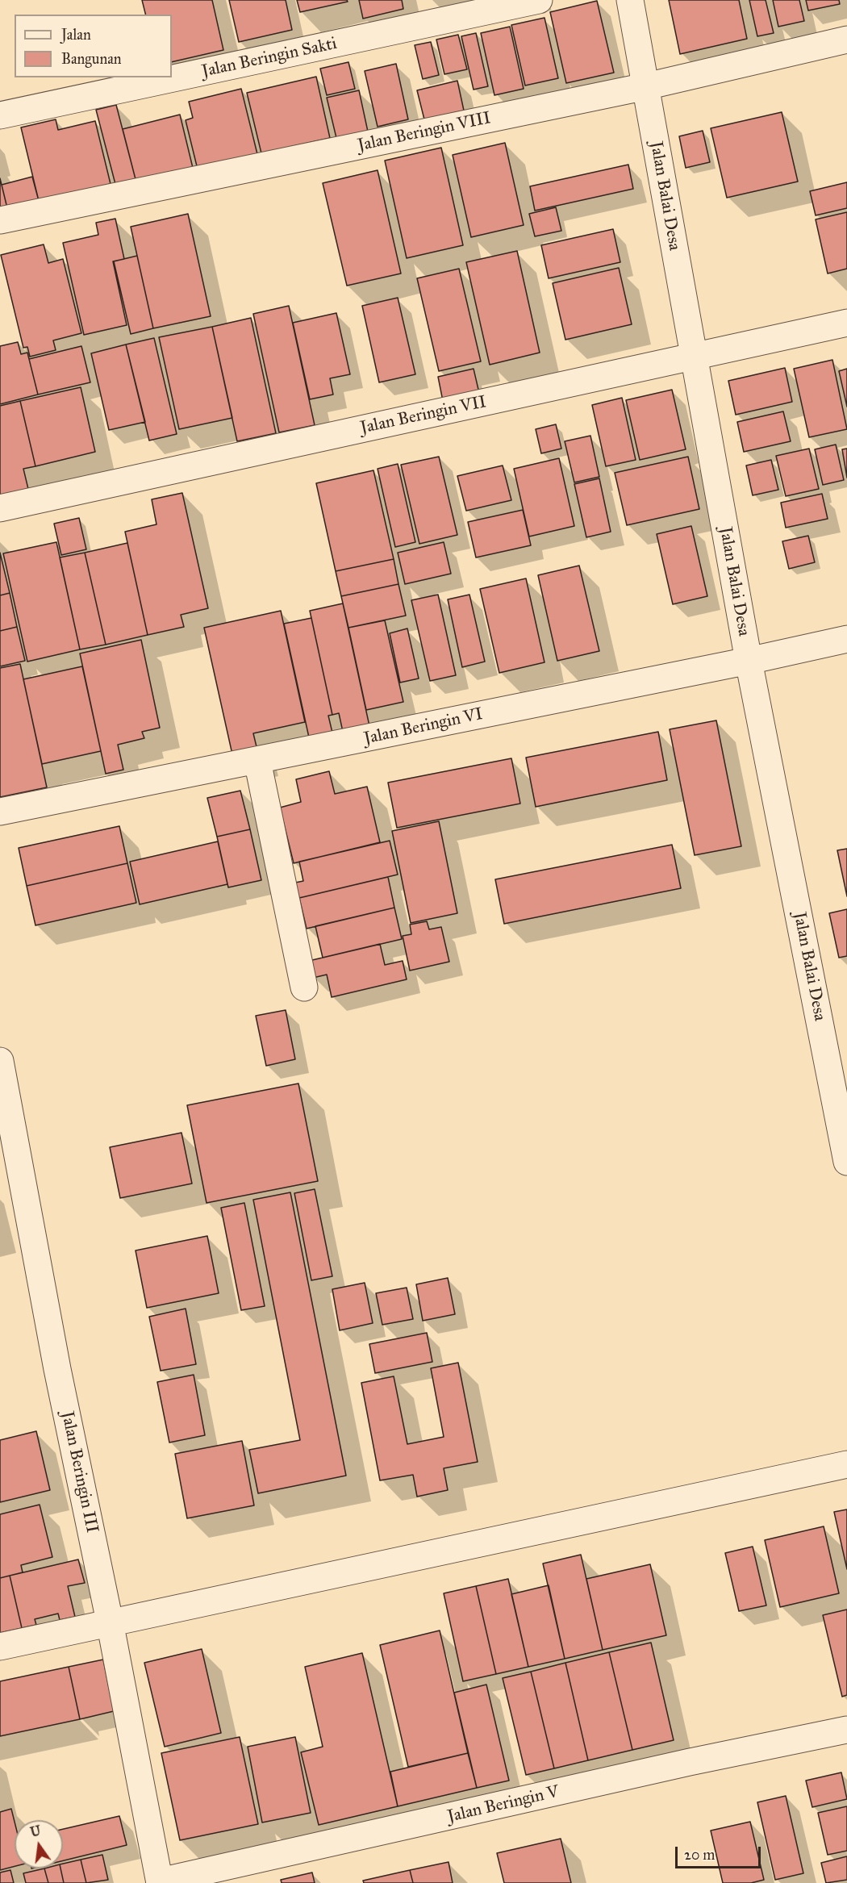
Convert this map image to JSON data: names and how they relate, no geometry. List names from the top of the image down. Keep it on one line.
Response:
{"streets":{"street":["Jalan Beringin Sakti","Jalan Beringin VIII","Jalan Balai Desa","Jalan Beringin VII","Jalan Beringin VI","Jalan Beringin III","Jalan Beringin V"]},"crossings":[["Jalan Beringin VIII","Jalan Balai Desa"],["Jalan Balai Desa","Jalan Beringin VII"],["Jalan Balai Desa","Jalan Beringin VI"],["Jalan Beringin III","Jalan Beringin V"]],"legend":["Jalan","Bangunan"],"scale_bar":"20 m","north":"top"}
